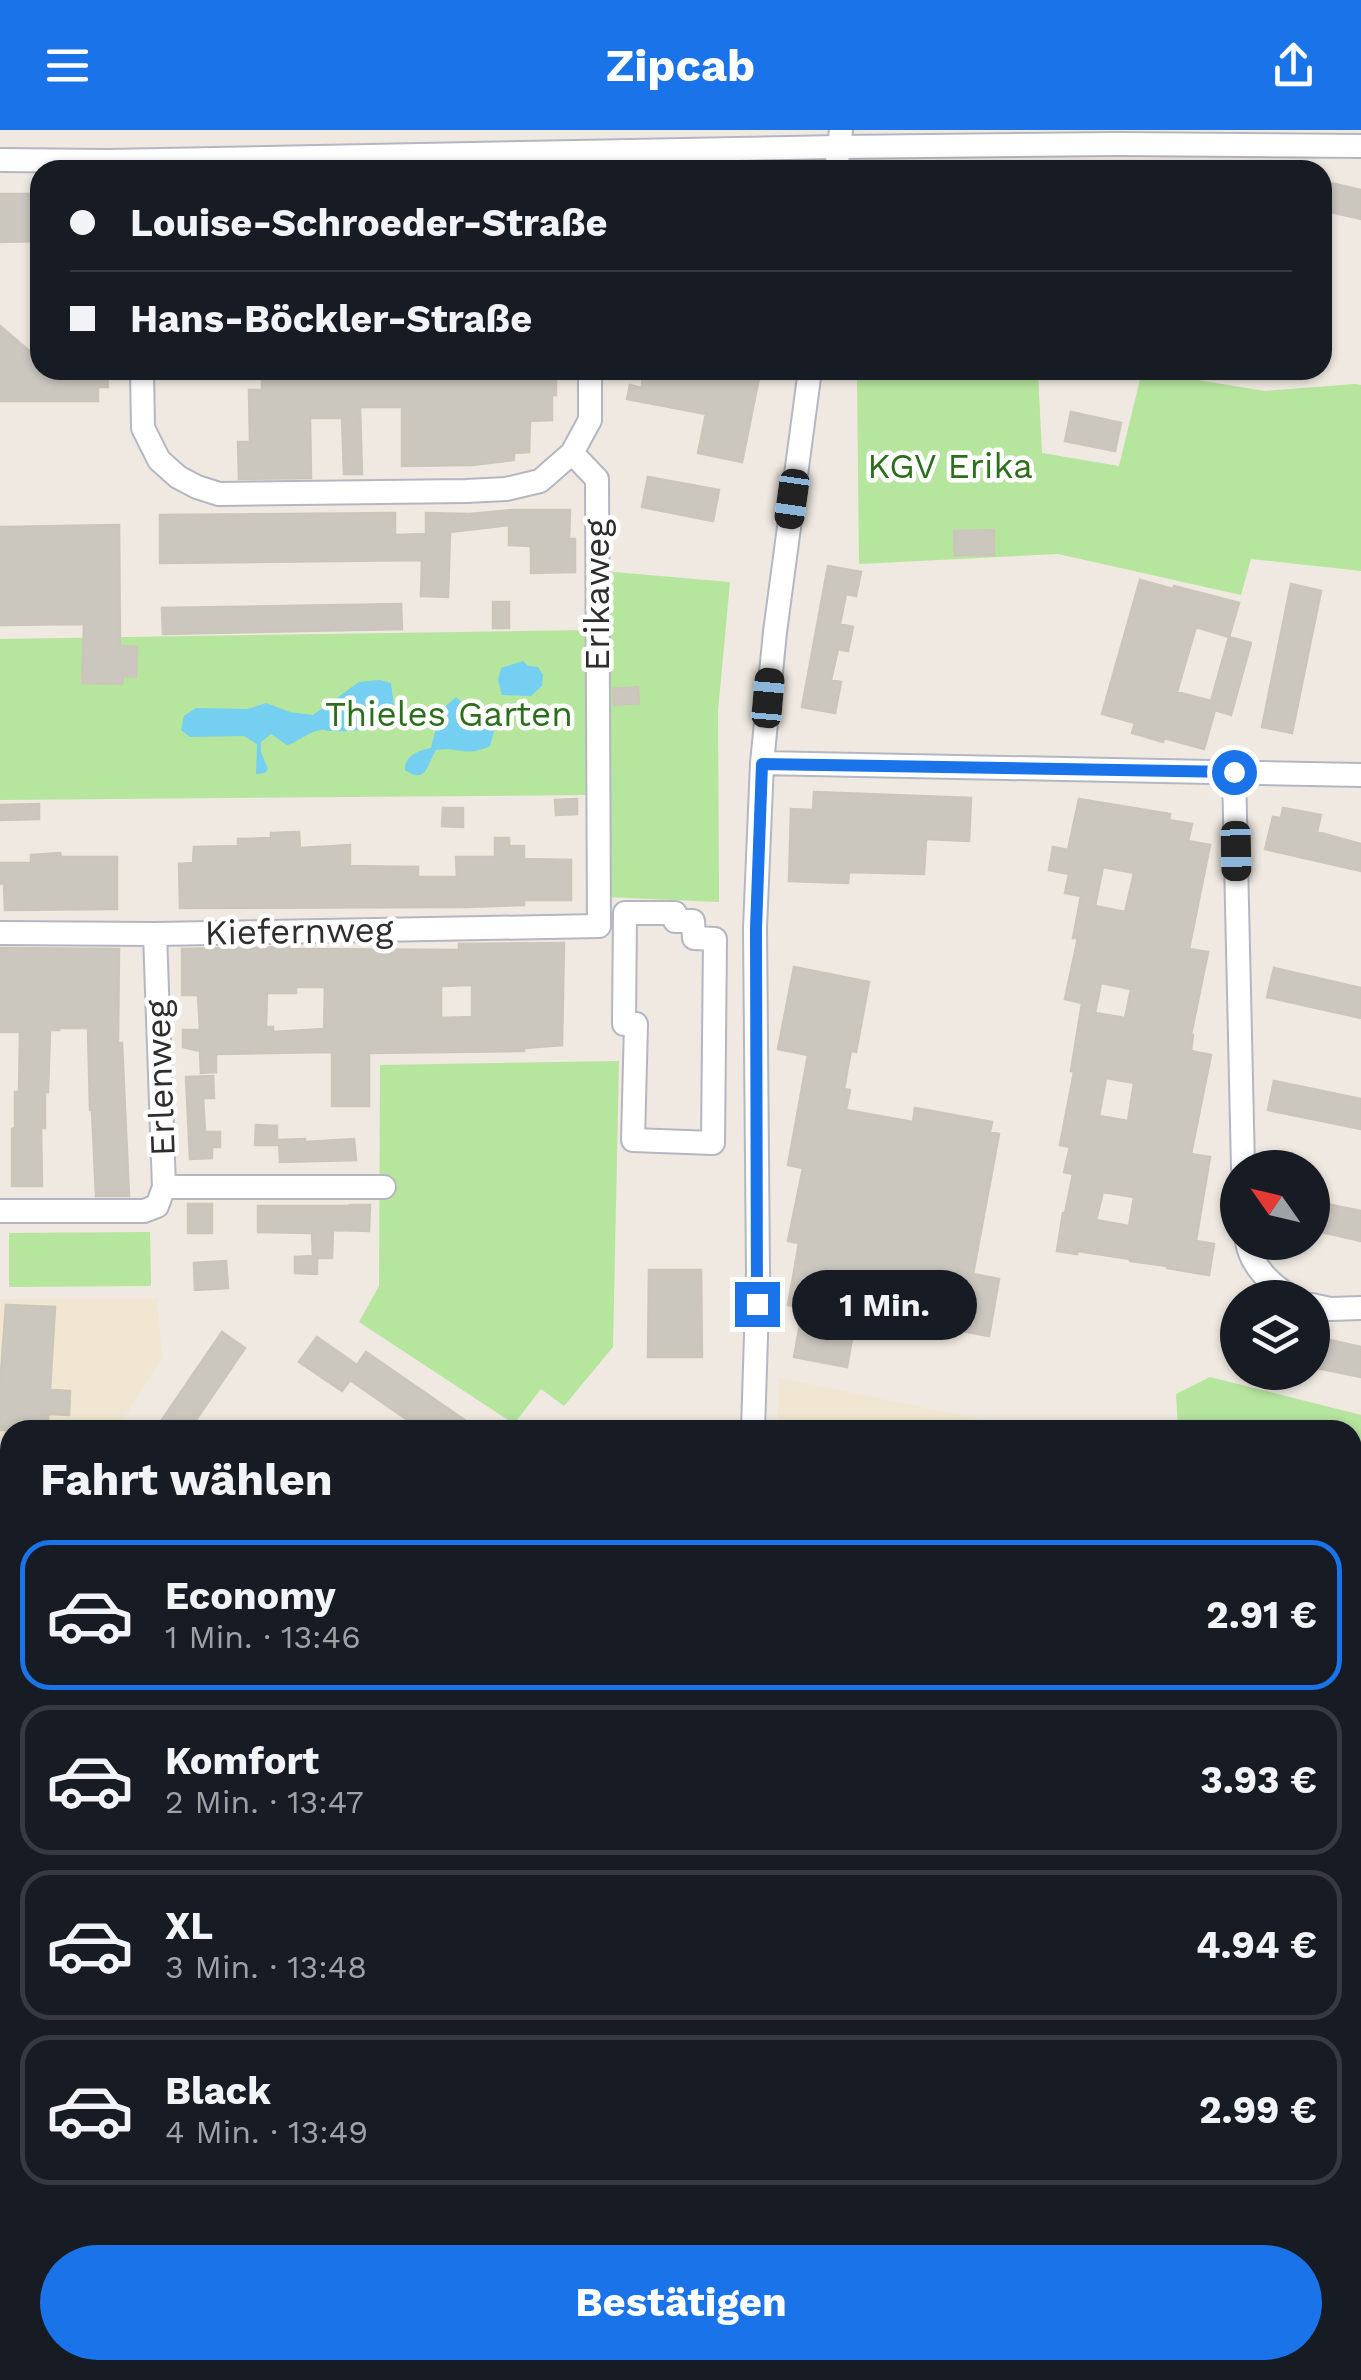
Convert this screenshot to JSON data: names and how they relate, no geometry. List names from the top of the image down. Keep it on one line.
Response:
{"streets":{"street":["Erikaweg","Kiefernweg","Erlenweg"]},"crossings":[["Erikaweg","Kiefernweg"],["Kiefernweg","Erlenweg"]],"parks":["KGV Erika","Thieles Garten"],"north":"top left","page":{"header":"Zipcab","banner":["Louise-Schroeder-Straße","Hans-Böckler-Straße"],"bubble":"1 Min.","heading":"Fahrt wählen","list":[{"name":"Economy","note":"1 Min. · 13:46","value":"2.91 €"},{"name":"Komfort","note":"2 Min. · 13:47","value":"3.93 €"},{"name":"XL","note":"3 Min. · 13:48","value":"4.94 €"},{"name":"Black","note":"4 Min. · 13:49","value":"2.99 €"}],"buttons":"Bestätigen"}}
